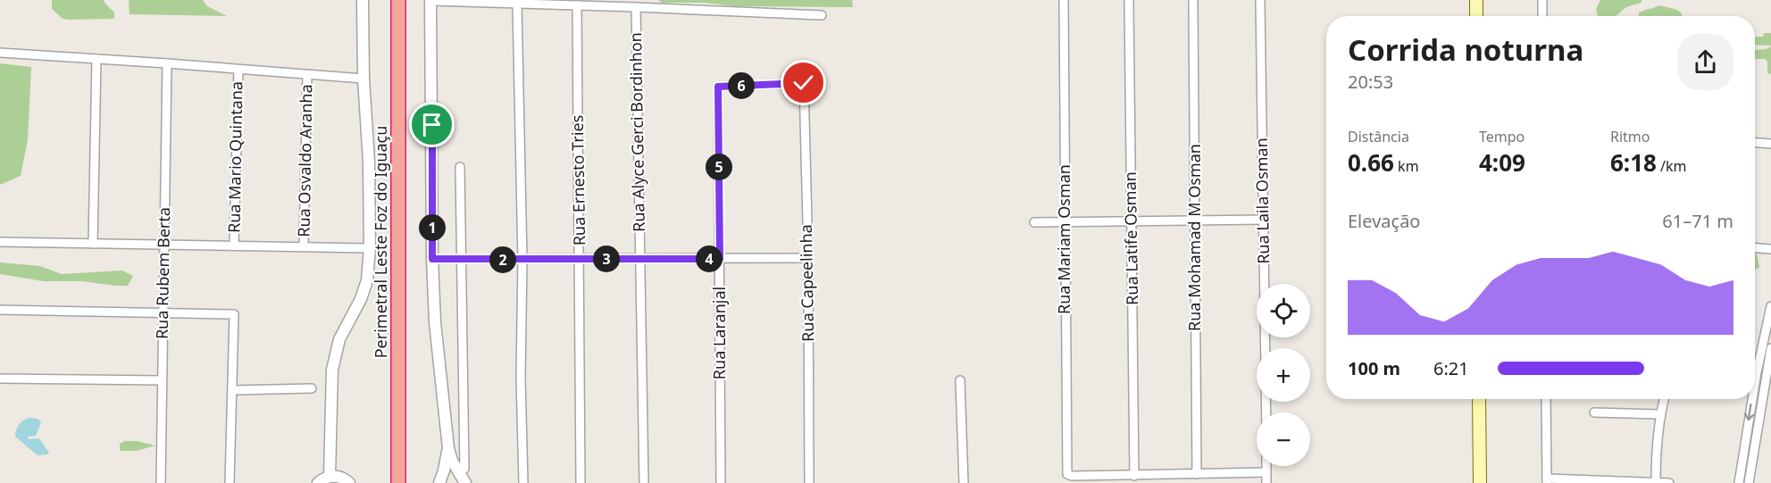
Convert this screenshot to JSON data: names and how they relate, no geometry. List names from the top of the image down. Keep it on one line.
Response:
{"streets":{"highway":["Perimetral Leste Foz do Iguaçu"],"street":["Rua Alyce Gerci Bordinhon","Rua Mario Quintana","Rua Osvaldo Aranha","Rua Ernesto Tries","Rua Laila Osman","Rua Mohamad M Osman","Rua Latife Osman","Rua Mariam Osman","Rua Rubem Berta","Rua Capeelinha","Rua Laranjal"]},"crossings":[["Rua Latife Osman","Rua Mariam Osman"],["Rua Capeelinha","Rua Laranjal"]],"page":{"heading":["Corrida noturna","20:53"],"pins":["6","5","1","3","4","2"],"stats":[["Distância","0.66 km"],["Tempo","4:09"],["Ritmo","6:18 /km"]],"chart":["Elevação","61–71 m"],"map_buttons":["+","−"],"list":[{"name":"100 m","note":"6:21"}]}}
